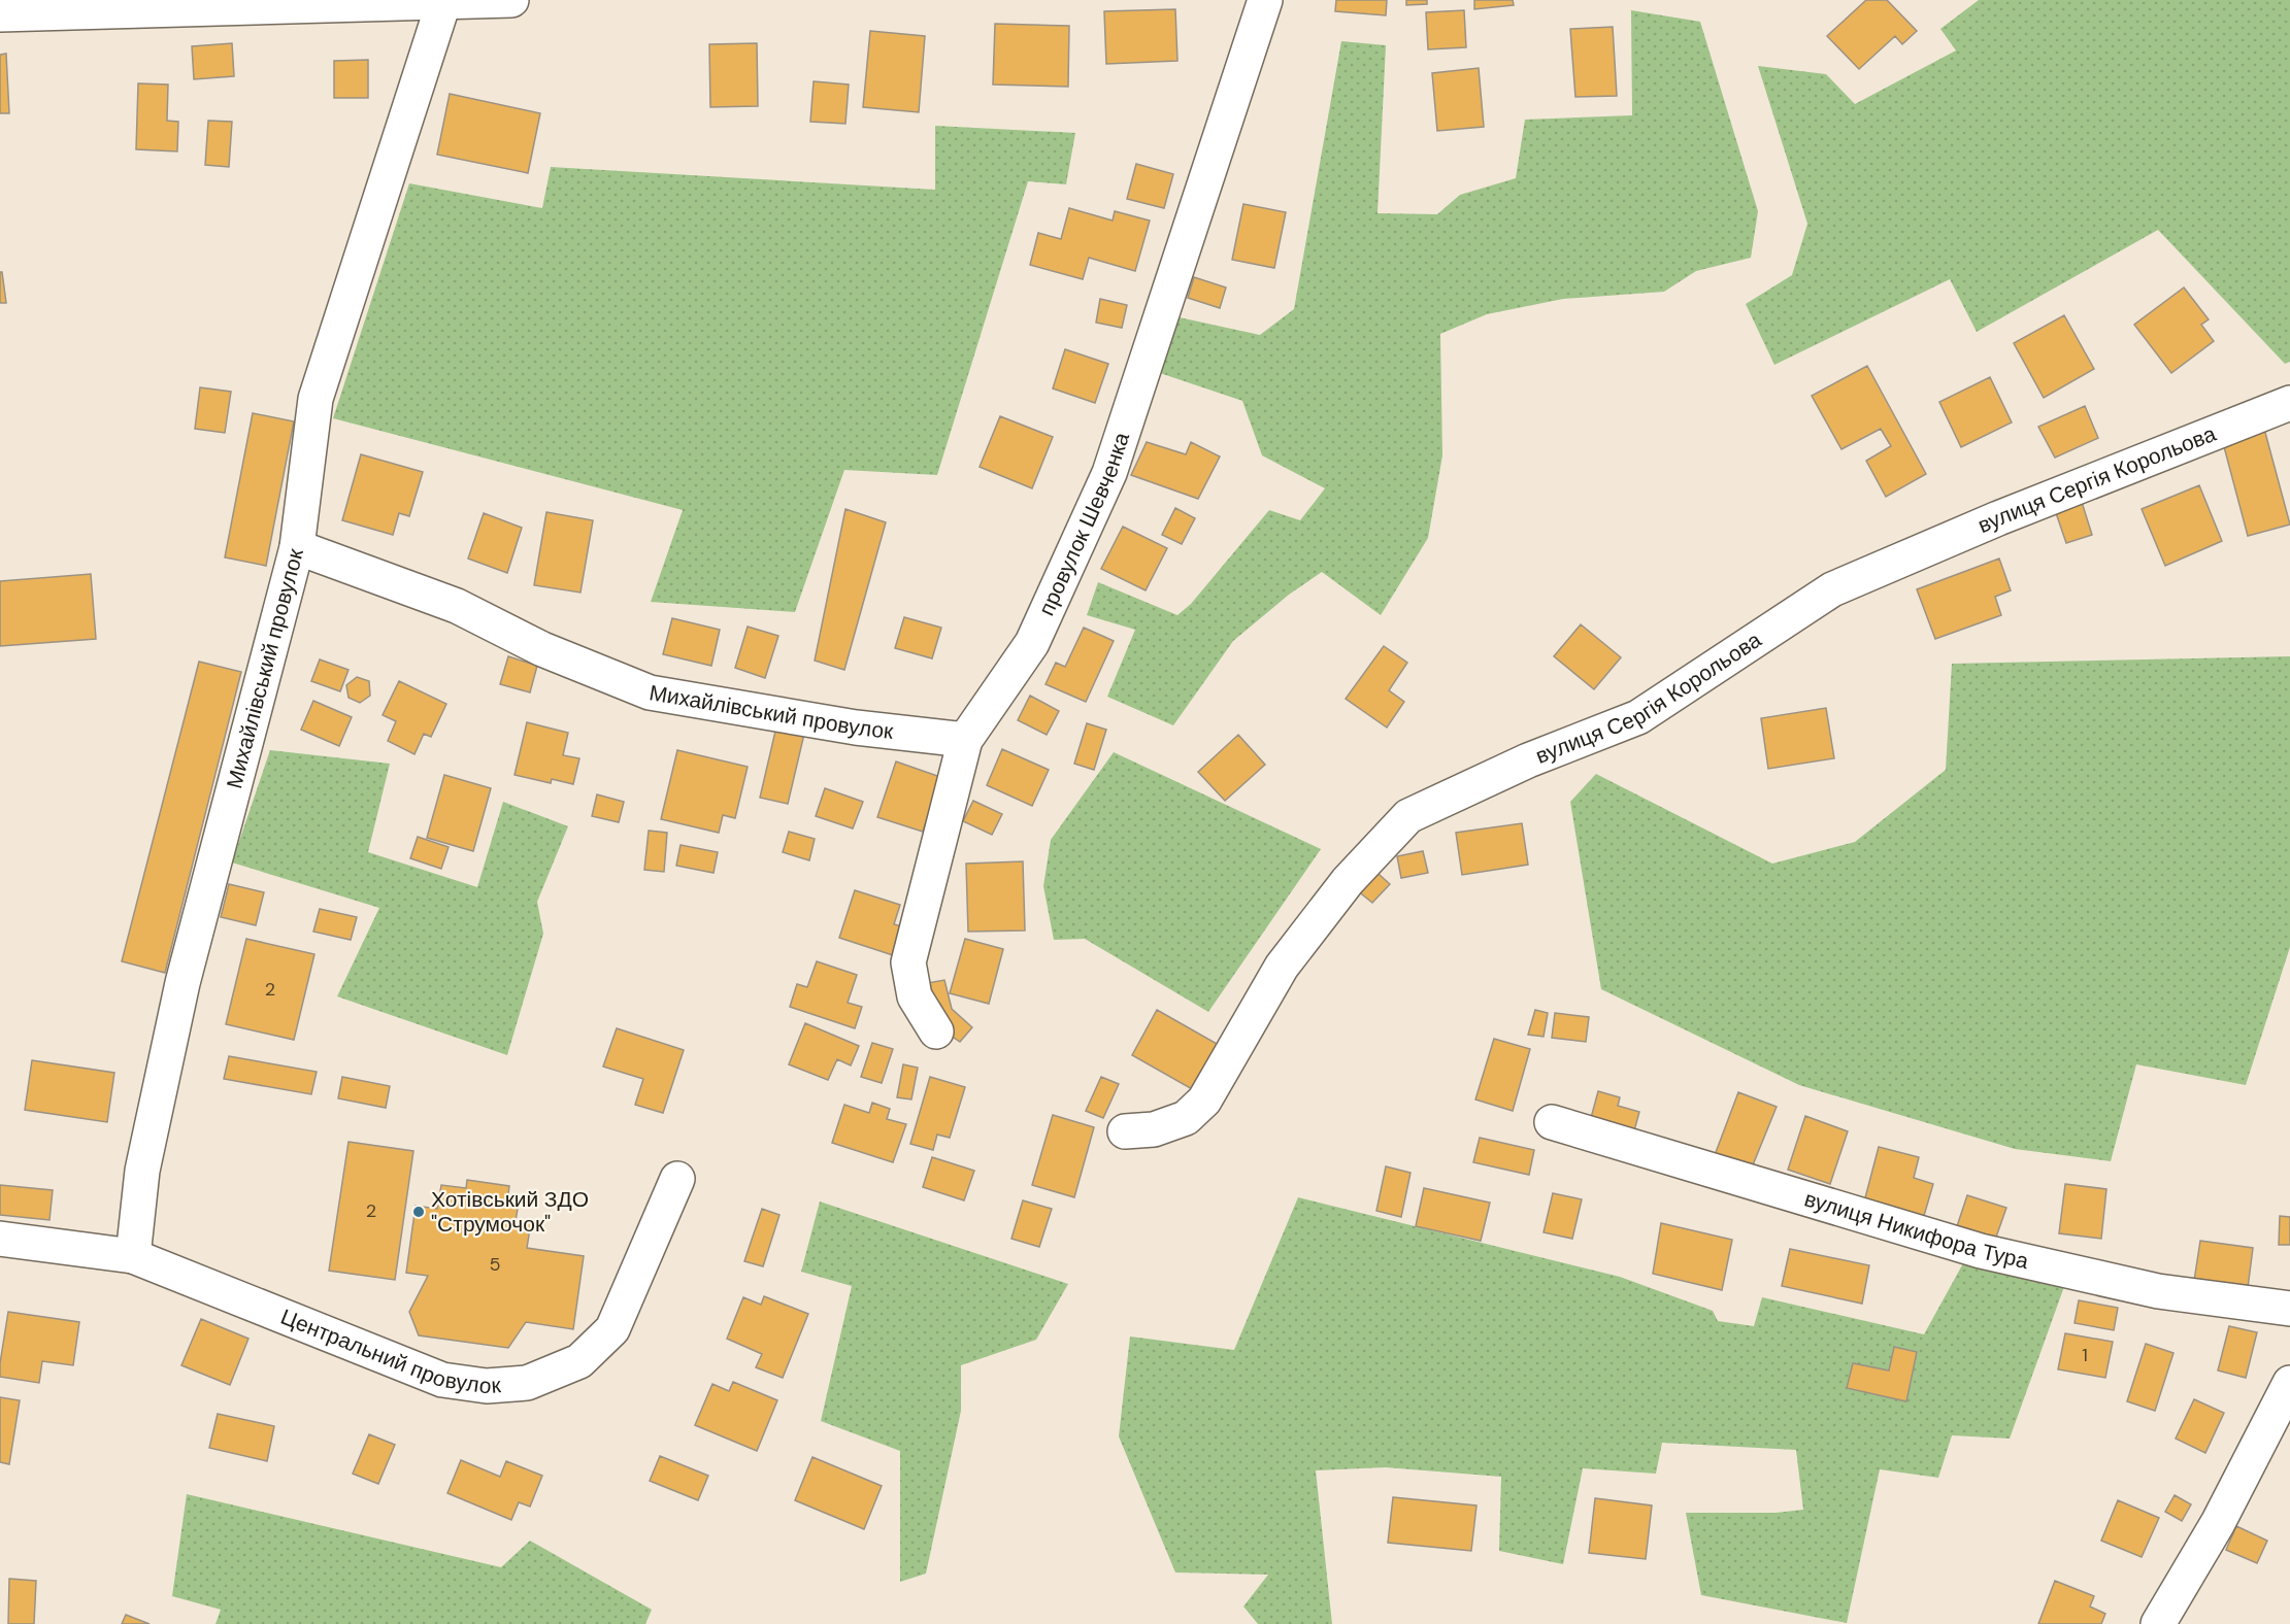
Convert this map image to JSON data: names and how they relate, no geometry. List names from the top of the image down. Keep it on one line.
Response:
{"streets":{"street":["вулиця Сергія Корольова","провулок Шевченка","Михайлівський провулок","вулиця Никифора Тура","Центральний провулок"]},"crossings":[["провулок Шевченка","Михайлівський провулок"],["Михайлівський провулок","Центральний провулок"]],"places":["Хотівський ЗДО \"Струмочок\""],"house_numbers":["2","2","5","1"]}
